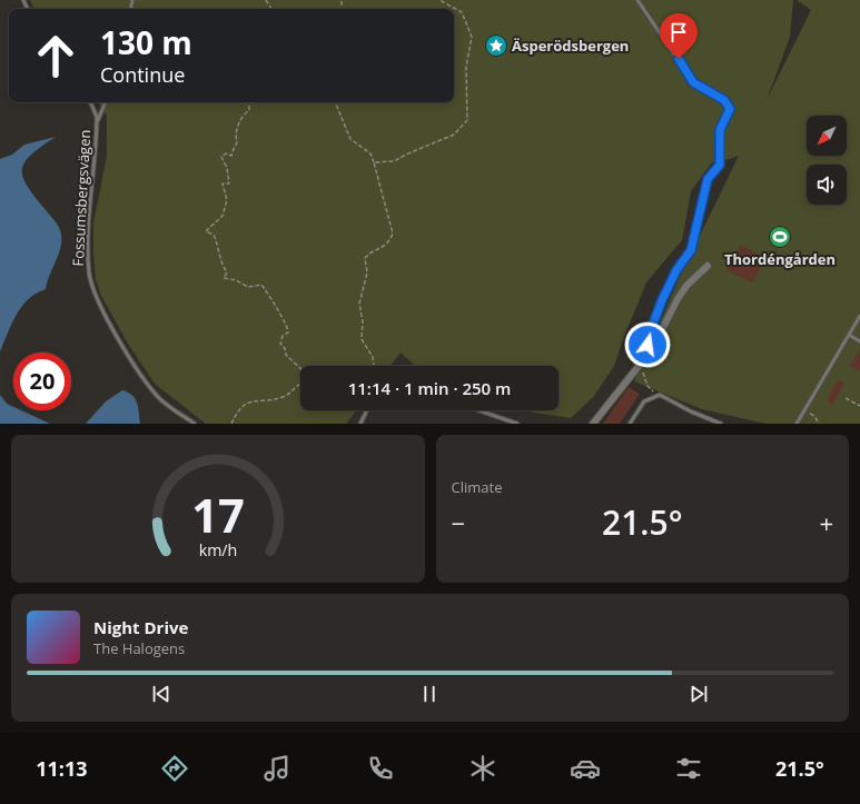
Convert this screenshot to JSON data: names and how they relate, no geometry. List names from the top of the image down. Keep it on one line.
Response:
{"streets":{"lane":["Fossumsbergsvägen"]},"places":{"place":["Äsperödsbergen"],"sports":["Thordéngården"]},"north":"bottom left","page":{"turn":["130 m","Continue"],"limit":"20","trip":"11:14 · 1 min · 250 m","tile":"Climate","heat":["−","21.5°","+"],"song":["Night Drive","The Halogens"],"tabs":["11:13","21.5°"],"gauge":["17","km/h"]}}
